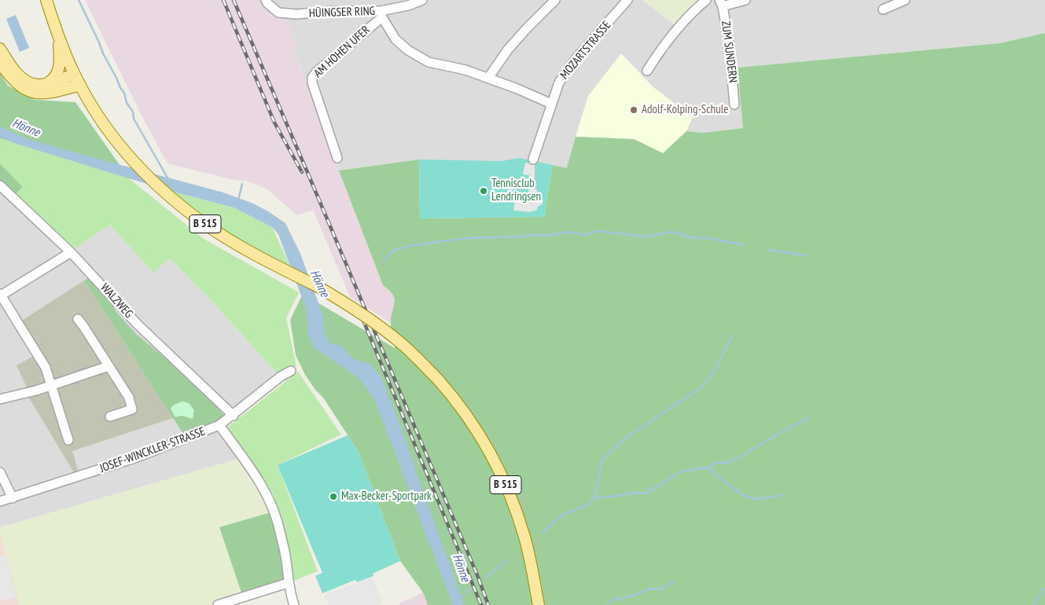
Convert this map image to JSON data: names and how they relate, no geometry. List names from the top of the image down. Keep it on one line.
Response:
{"streets":{"main road":["B 515"],"street":["HÜINGSER RING","MOZARTSTRASSE","AM HOHEN UFER","ZUM SUNDERN","WALZWEG","JOSEF-WINCKLER-STRASSE"]},"crossings":[["HÜINGSER RING","AM HOHEN UFER"],["WALZWEG","JOSEF-WINCKLER-STRASSE"]],"water":["Hönne"],"places":["Adolf-Kolping-Schule","Tennisclub Lendringsen","Max-Becker-Sportpark"]}
